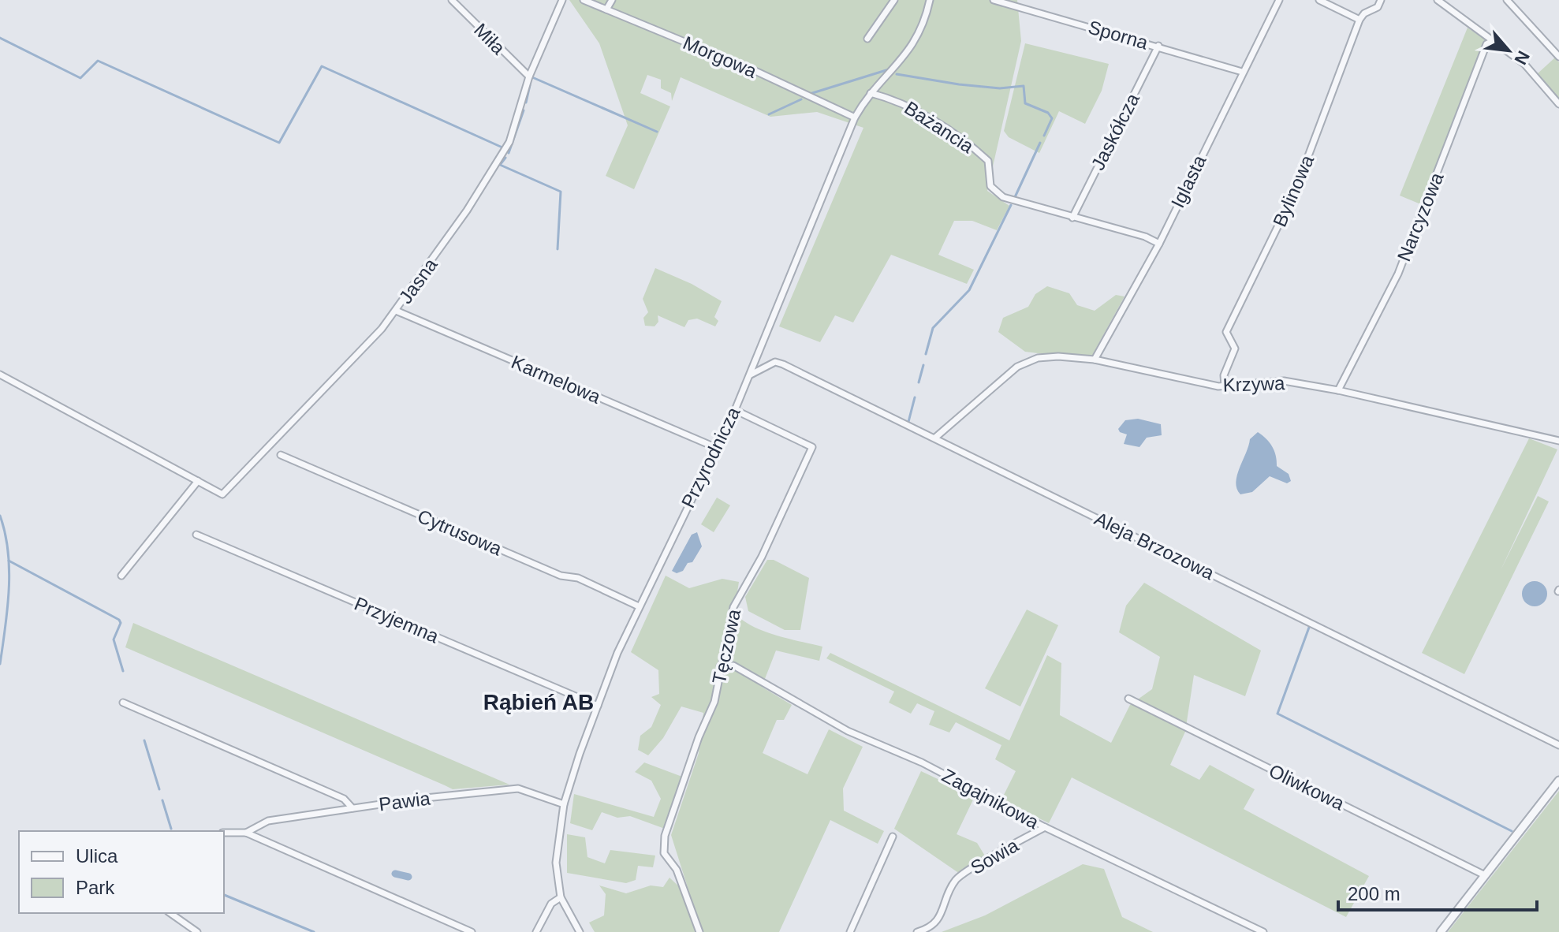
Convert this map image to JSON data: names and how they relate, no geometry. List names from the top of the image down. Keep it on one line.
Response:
{"streets":{"street":["Sporna","Miła","Morgowa","Bażancia","Jaskółcza","Iglasta","Bylinowa","Narcyzowa","Jasna","Karmelowa","Krzywa","Przyrodnicza","Cytrusowa","Aleja Brzozowa","Przyjemna","Tęczowa","Oliwkowa","Zagajnikowa","Pawia","Sowia"]},"crossings":[["Sporna","Jaskółcza"],["Sporna","Iglasta"],["Miła","Jasna"],["Morgowa","Przyrodnicza"],["Bażancia","Jaskółcza"],["Bażancia","Przyrodnicza"],["Iglasta","Krzywa"],["Bylinowa","Krzywa"],["Narcyzowa","Krzywa"],["Jasna","Karmelowa"],["Karmelowa","Przyrodnicza"],["Krzywa","Aleja Brzozowa"],["Przyrodnicza","Cytrusowa"],["Przyrodnicza","Aleja Brzozowa"],["Przyrodnicza","Przyjemna"],["Przyrodnicza","Tęczowa"],["Przyrodnicza","Pawia"],["Tęczowa","Zagajnikowa"],["Zagajnikowa","Sowia"]],"districts":["Rąbień AB"],"legend":["Ulica","Park"],"scale_bar":"200 m","north":"bottom right"}
